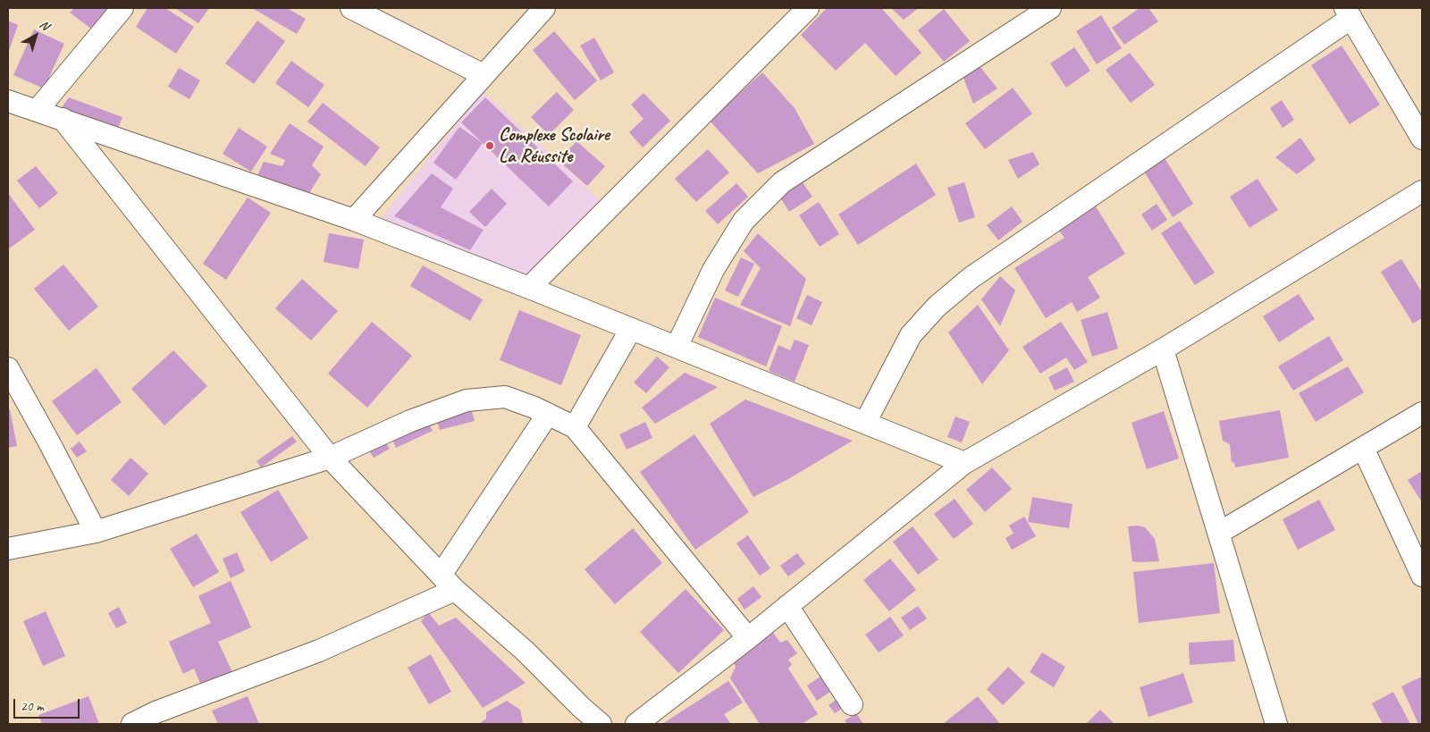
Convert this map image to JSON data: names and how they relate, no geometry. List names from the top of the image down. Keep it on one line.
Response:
{"places":["Complexe Scolaire La Réussite"],"scale_bar":"20 m","north":"top right"}
